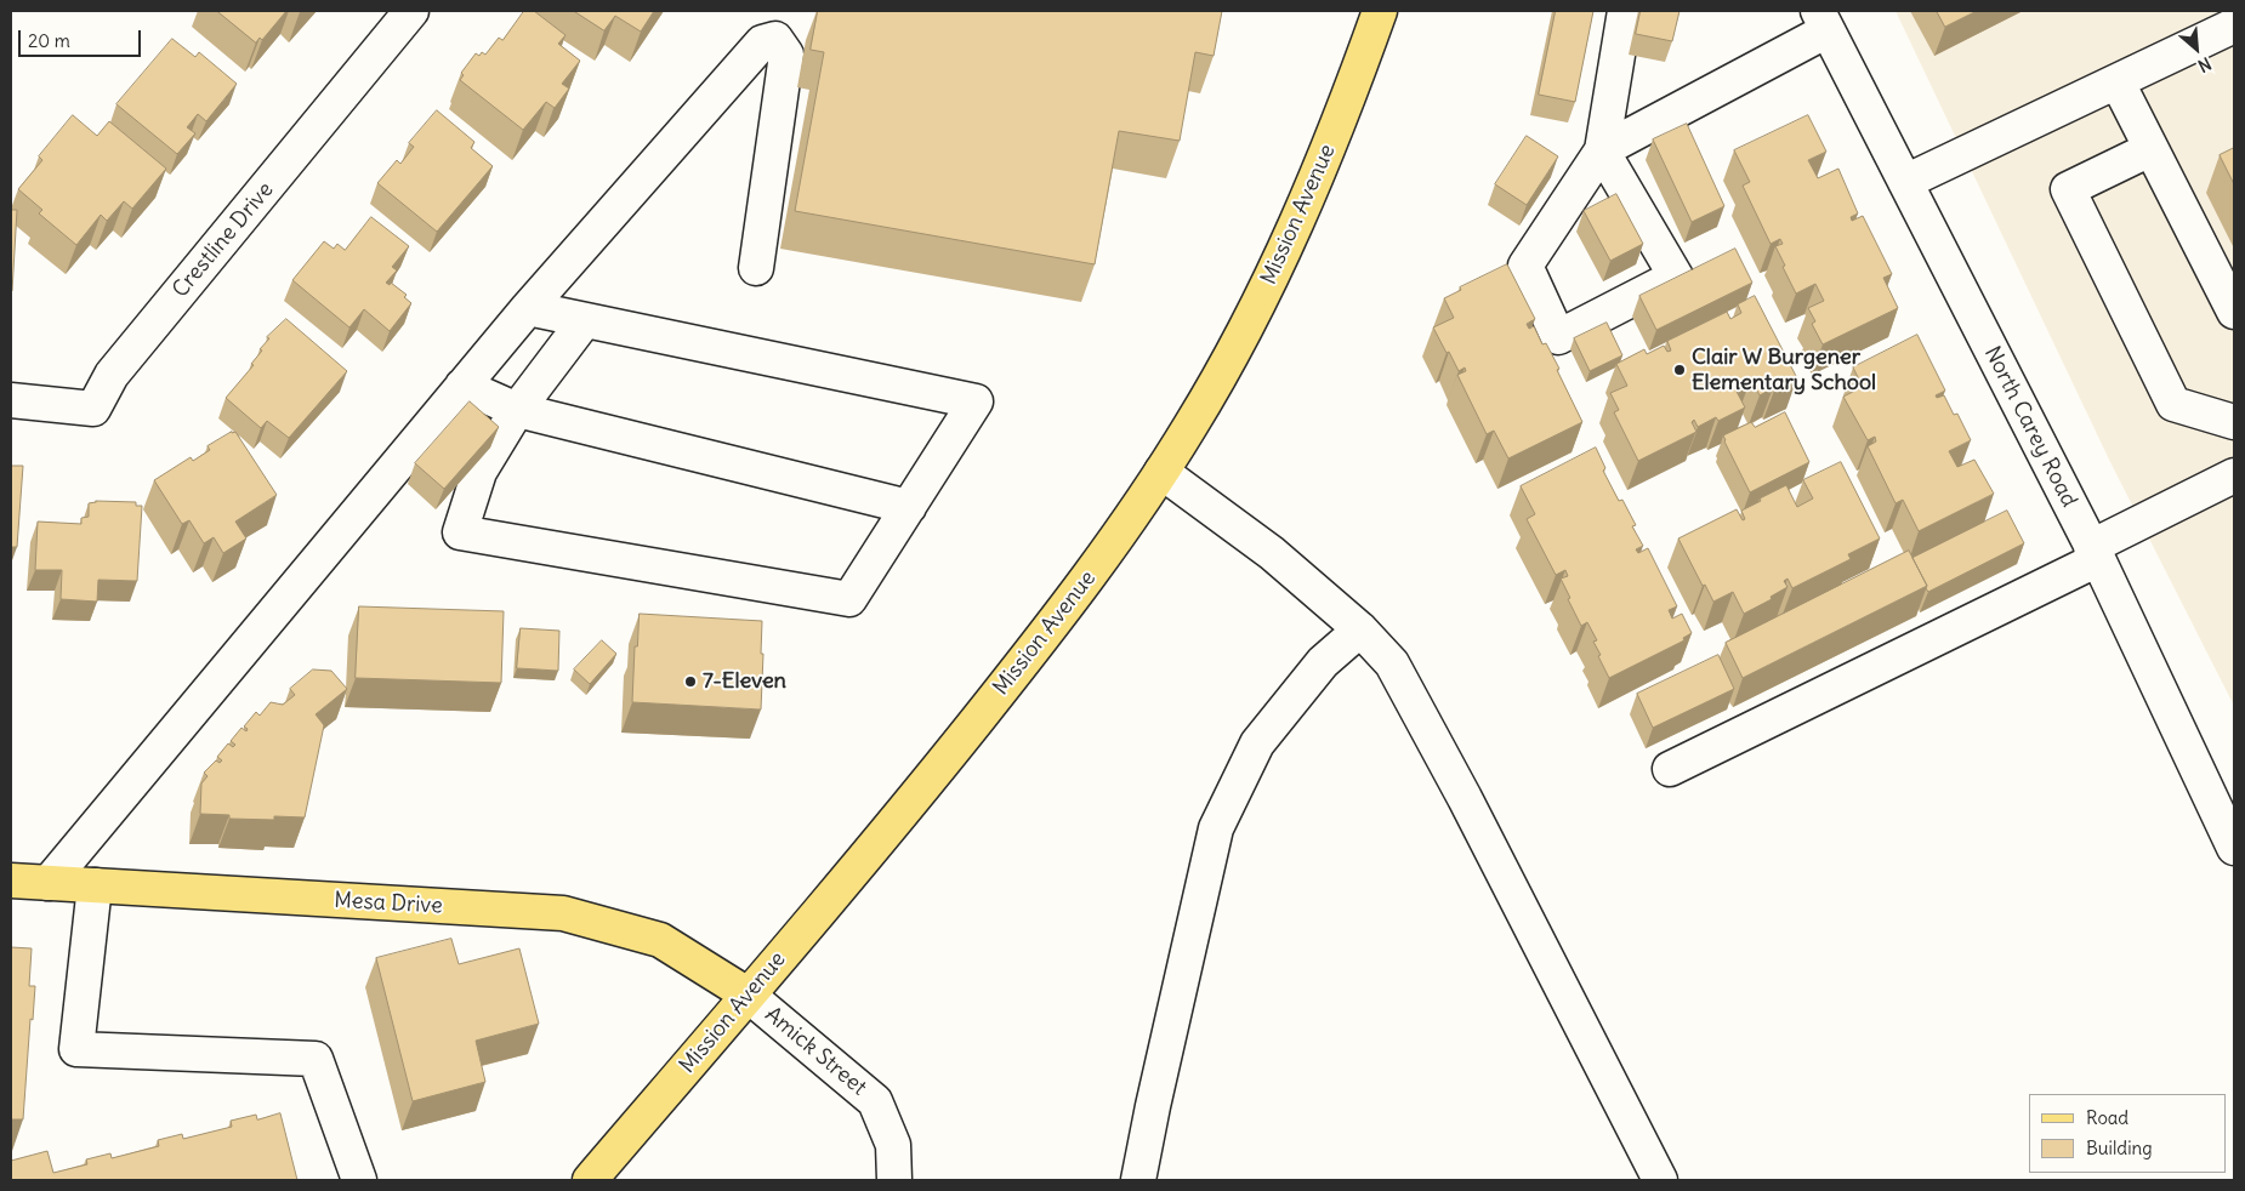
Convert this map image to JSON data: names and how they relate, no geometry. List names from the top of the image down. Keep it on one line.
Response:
{"streets":{"main road":["Mission Avenue","Mesa Drive"],"street":["Crestline Drive","North Carey Road","Amick Street"]},"crossings":[["Mission Avenue","Mesa Drive"],["Mission Avenue","Amick Street"],["Mesa Drive","Amick Street"]],"places":["Clair W Burgener Elementary School","7-Eleven"],"legend":["Road","Building"],"scale_bar":"20 m","north":"bottom right"}
